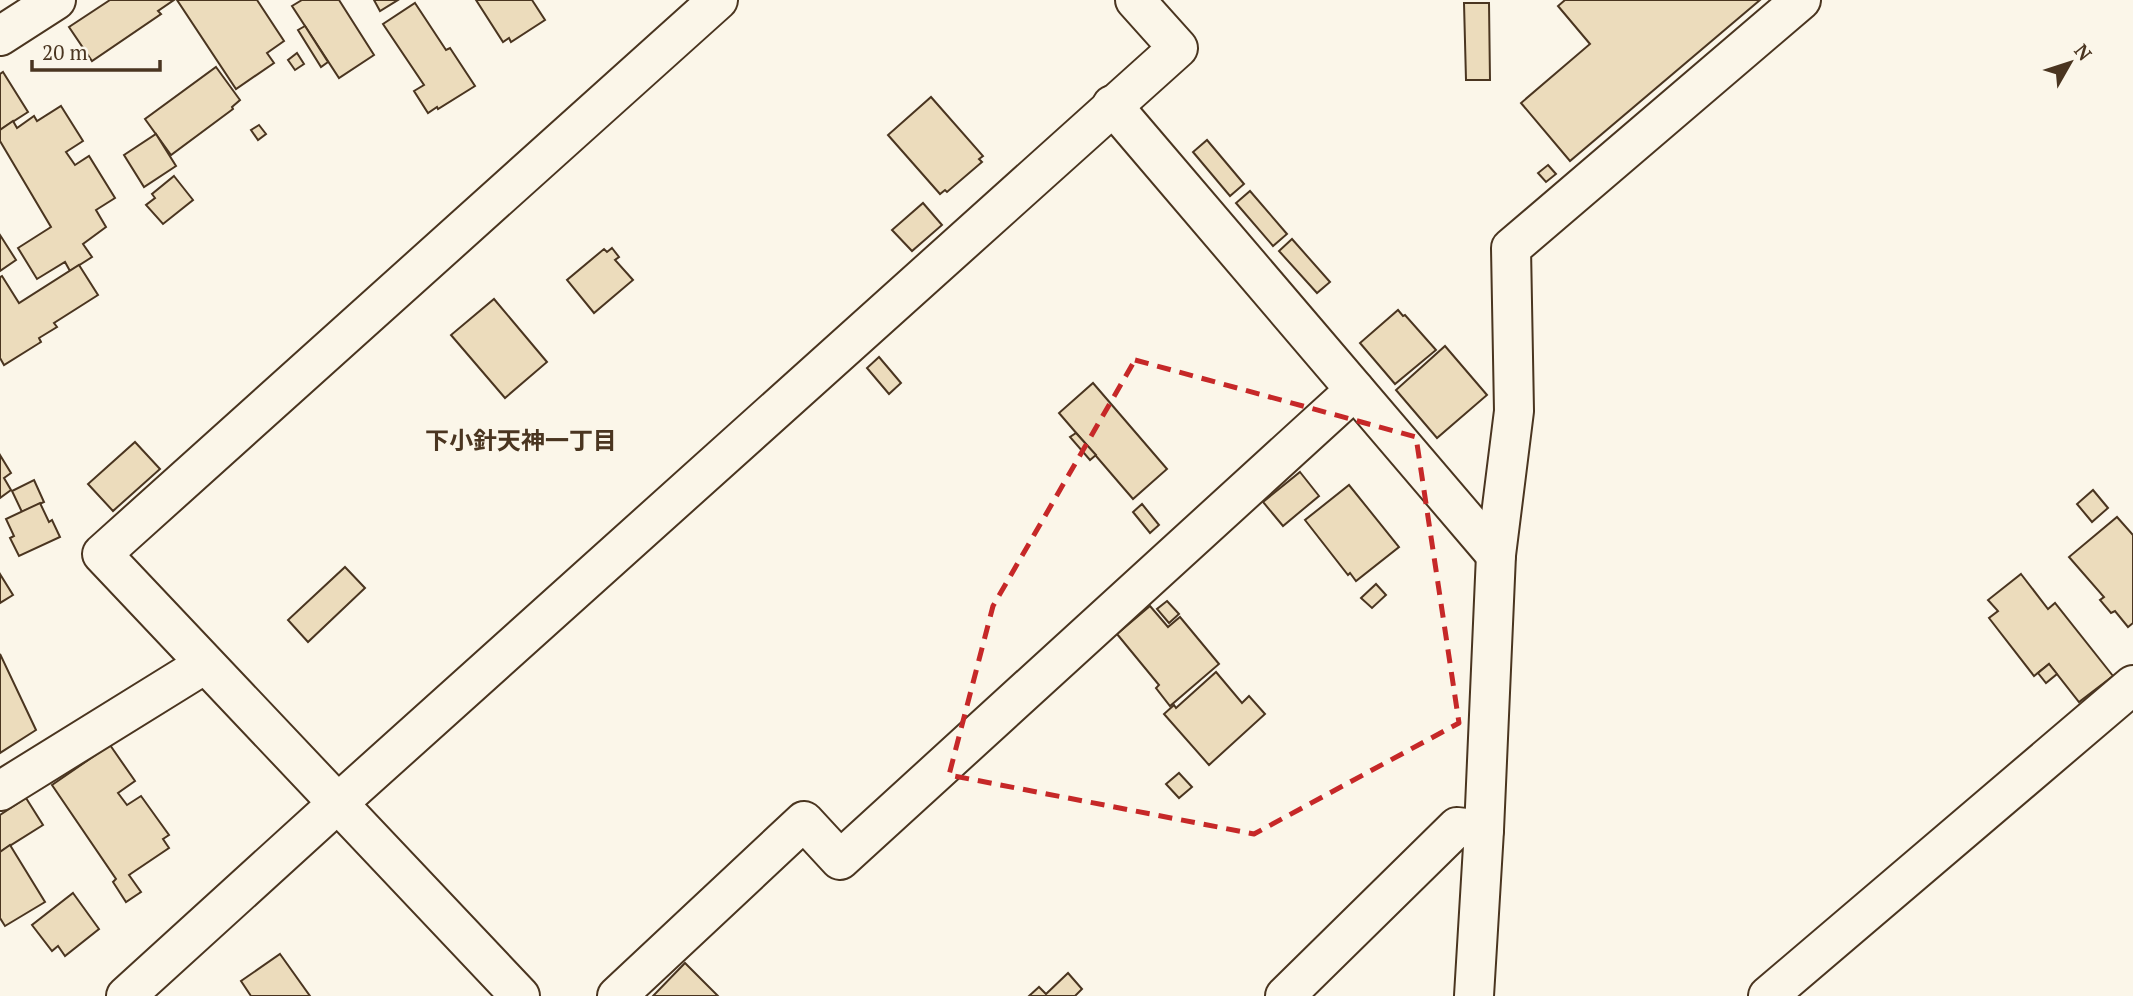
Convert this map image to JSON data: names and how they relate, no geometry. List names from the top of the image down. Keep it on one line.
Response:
{"districts":["下小針天神一丁目"],"scale_bar":"20 m","north":"top right"}
